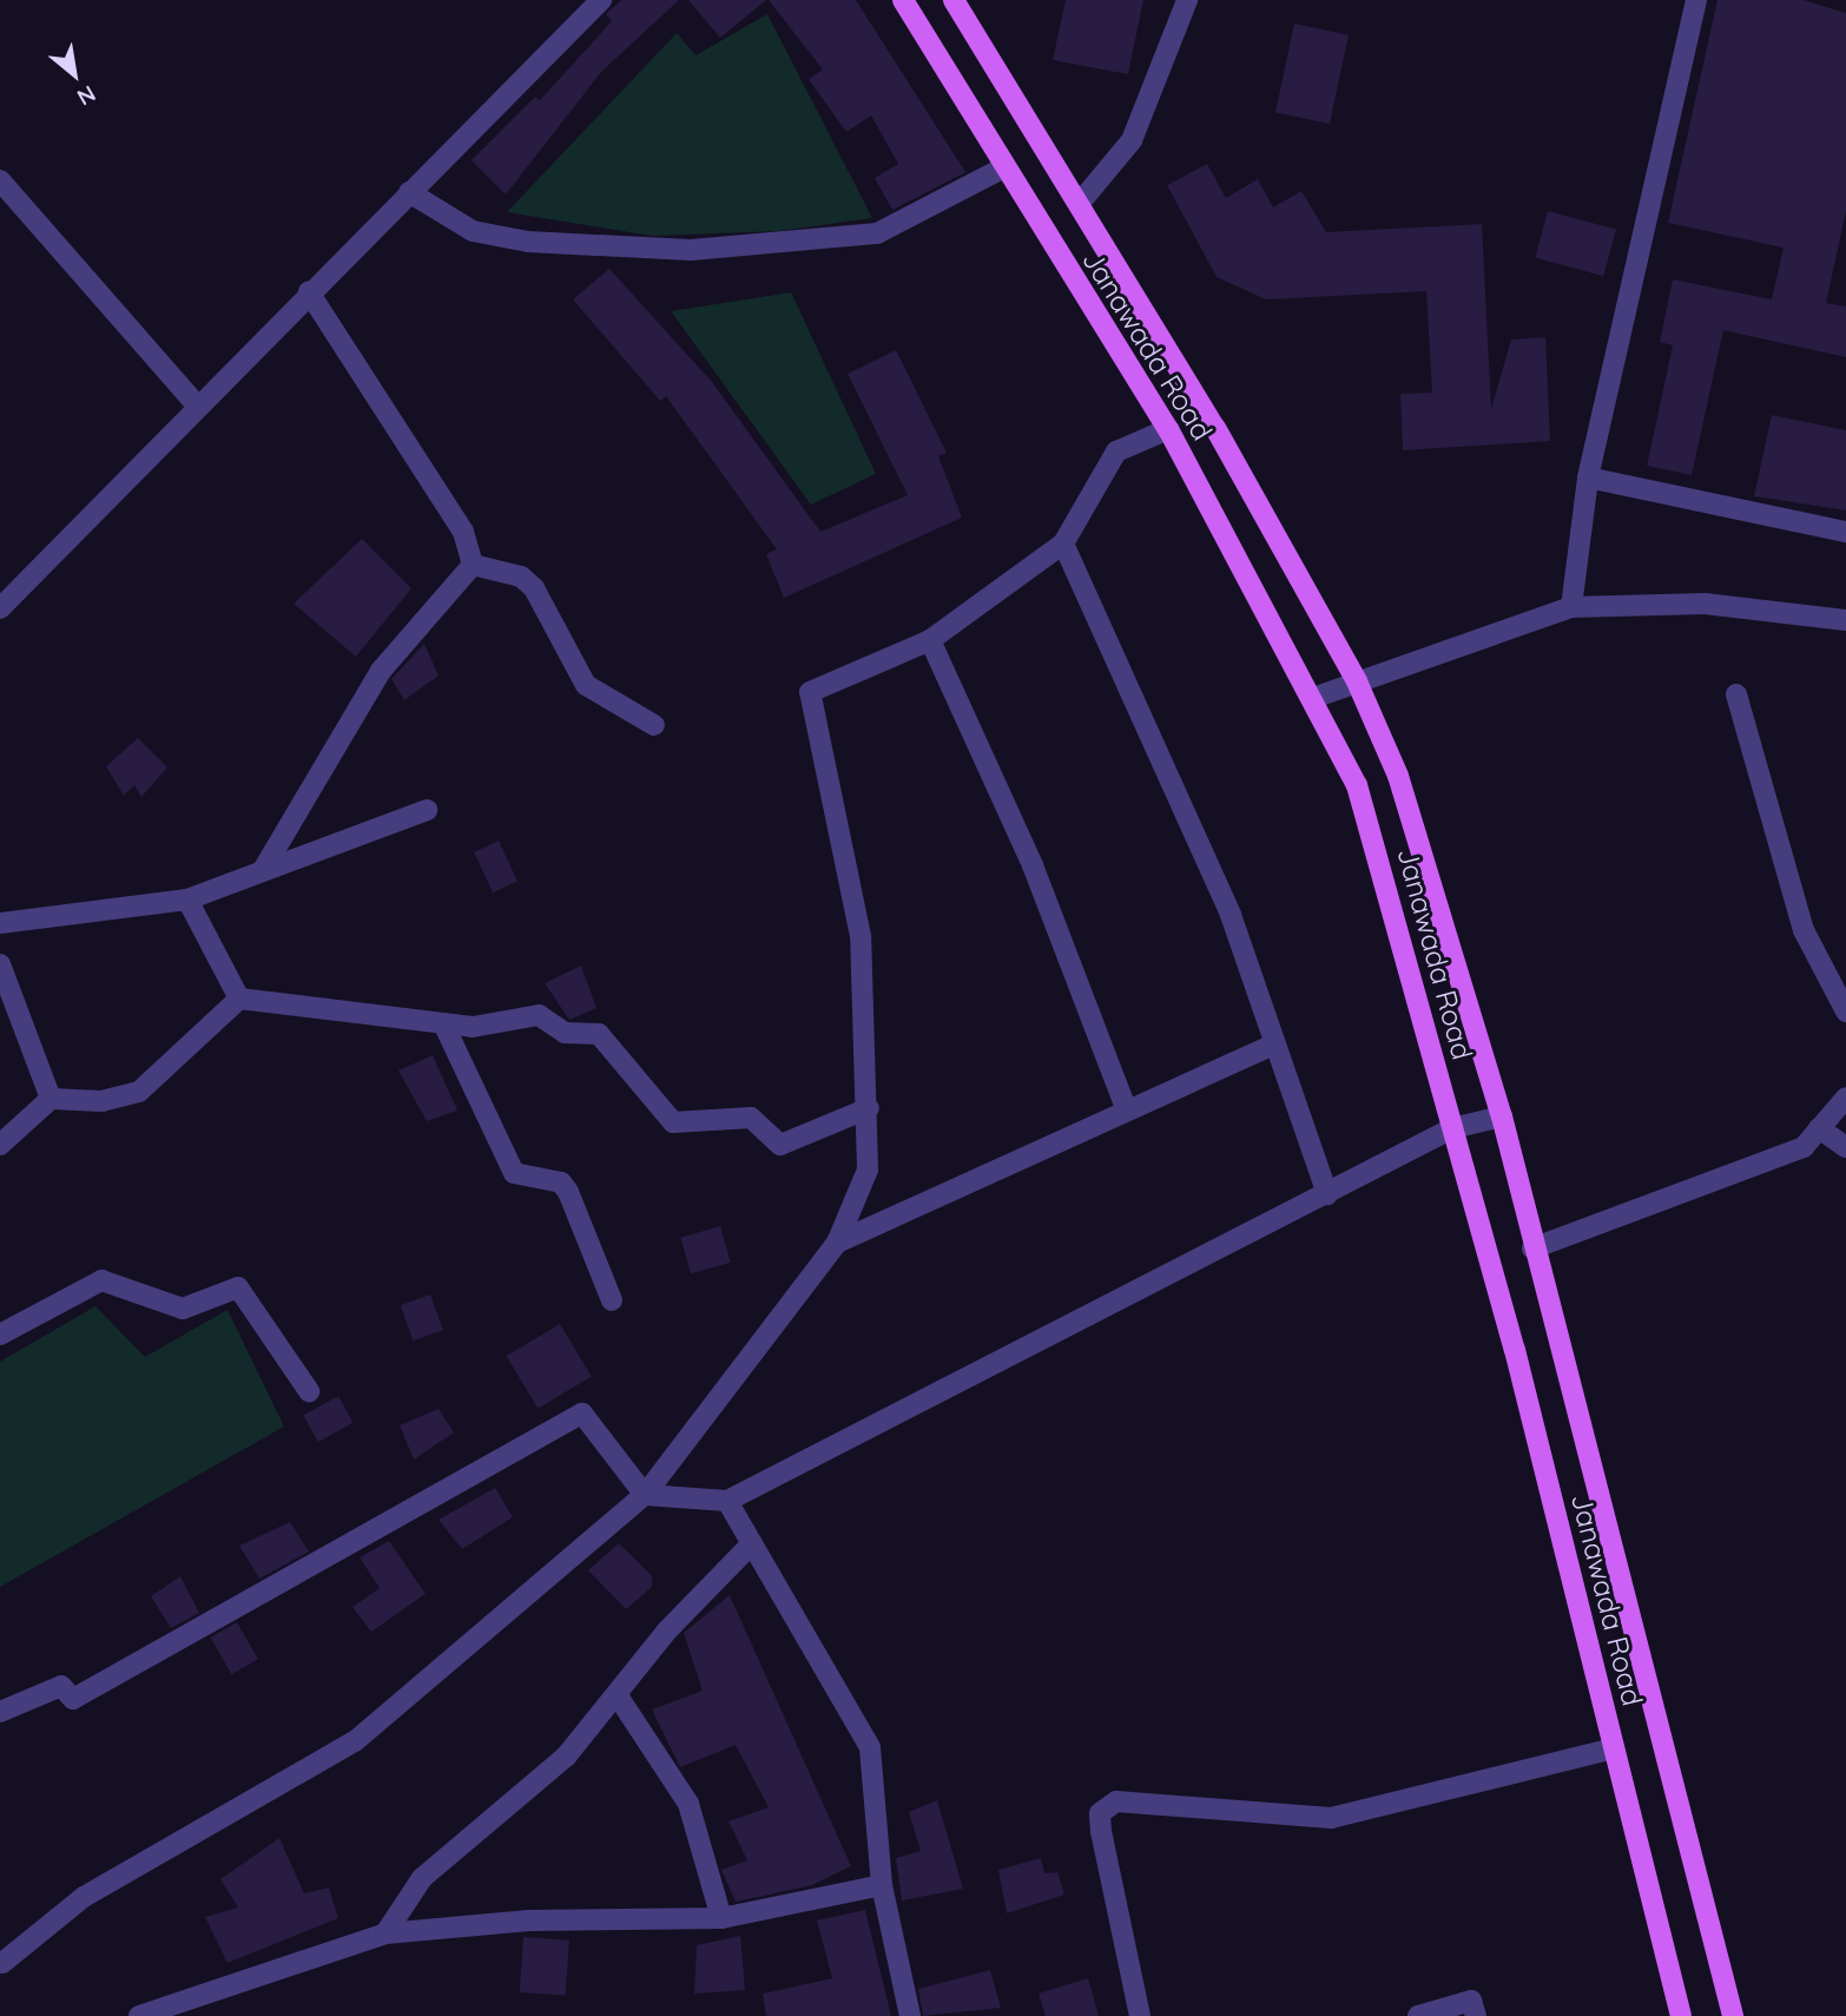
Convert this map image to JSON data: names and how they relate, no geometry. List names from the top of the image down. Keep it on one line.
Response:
{"streets":{"main road":["Janawada Road"]},"north":"bottom right"}
